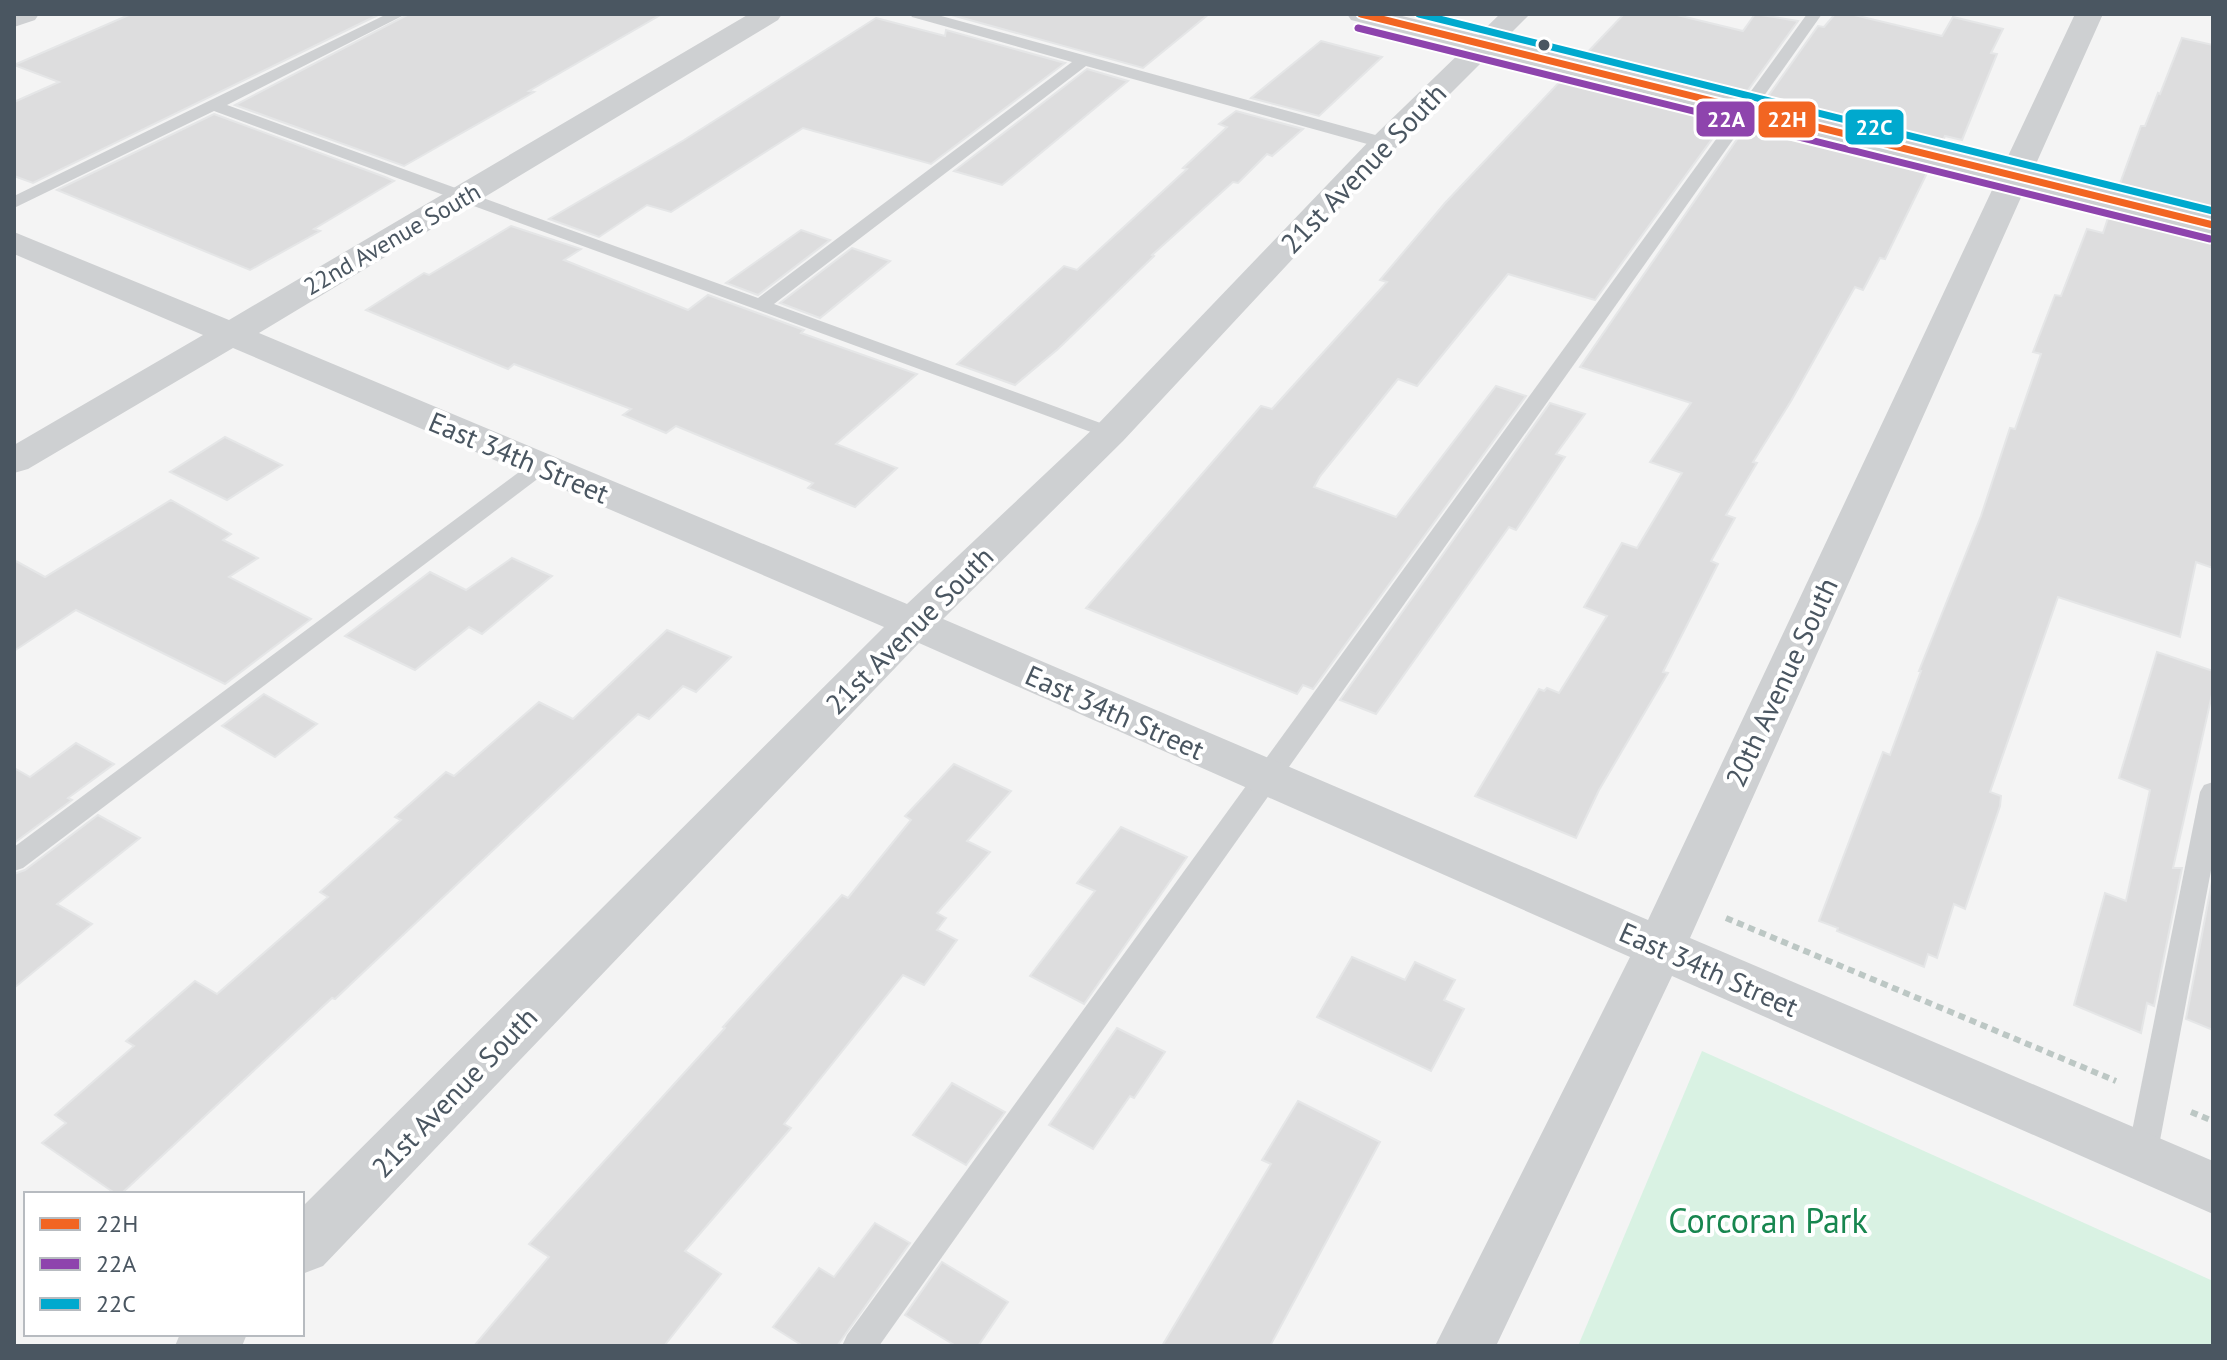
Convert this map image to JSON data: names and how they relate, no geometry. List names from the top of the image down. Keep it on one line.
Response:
{"streets":{"street":["21st Avenue South","22nd Avenue South","East 34th Street","20th Avenue South"]},"crossings":[["21st Avenue South","East 34th Street"],["22nd Avenue South","East 34th Street"],["East 34th Street","20th Avenue South"]],"parks":["Corcoran Park"],"lines":["transit line 22H","transit line 22C","transit line 22A"],"legend":["22H","22A","22C"]}
